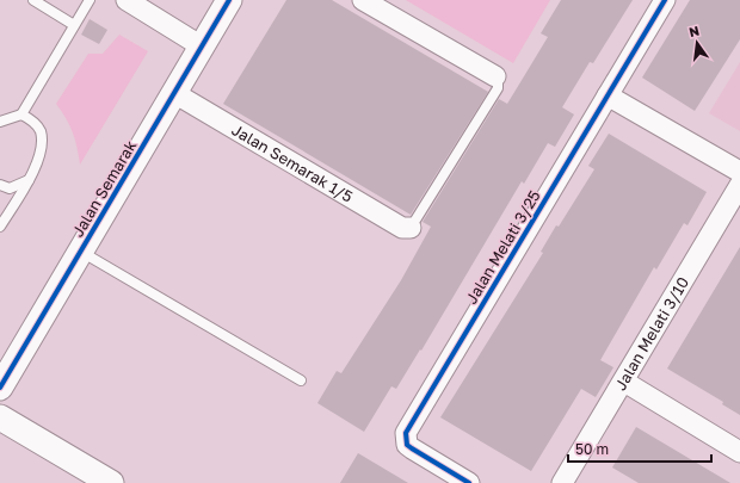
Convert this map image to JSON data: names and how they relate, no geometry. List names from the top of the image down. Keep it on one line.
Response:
{"streets":{"street":["Jalan Semarak 1/5","Jalan Semarak","Jalan Melati 3/25","Jalan Melati 3/10"]},"crossings":[["Jalan Semarak 1/5","Jalan Semarak"]],"scale_bar":"50 m","north":"top"}
